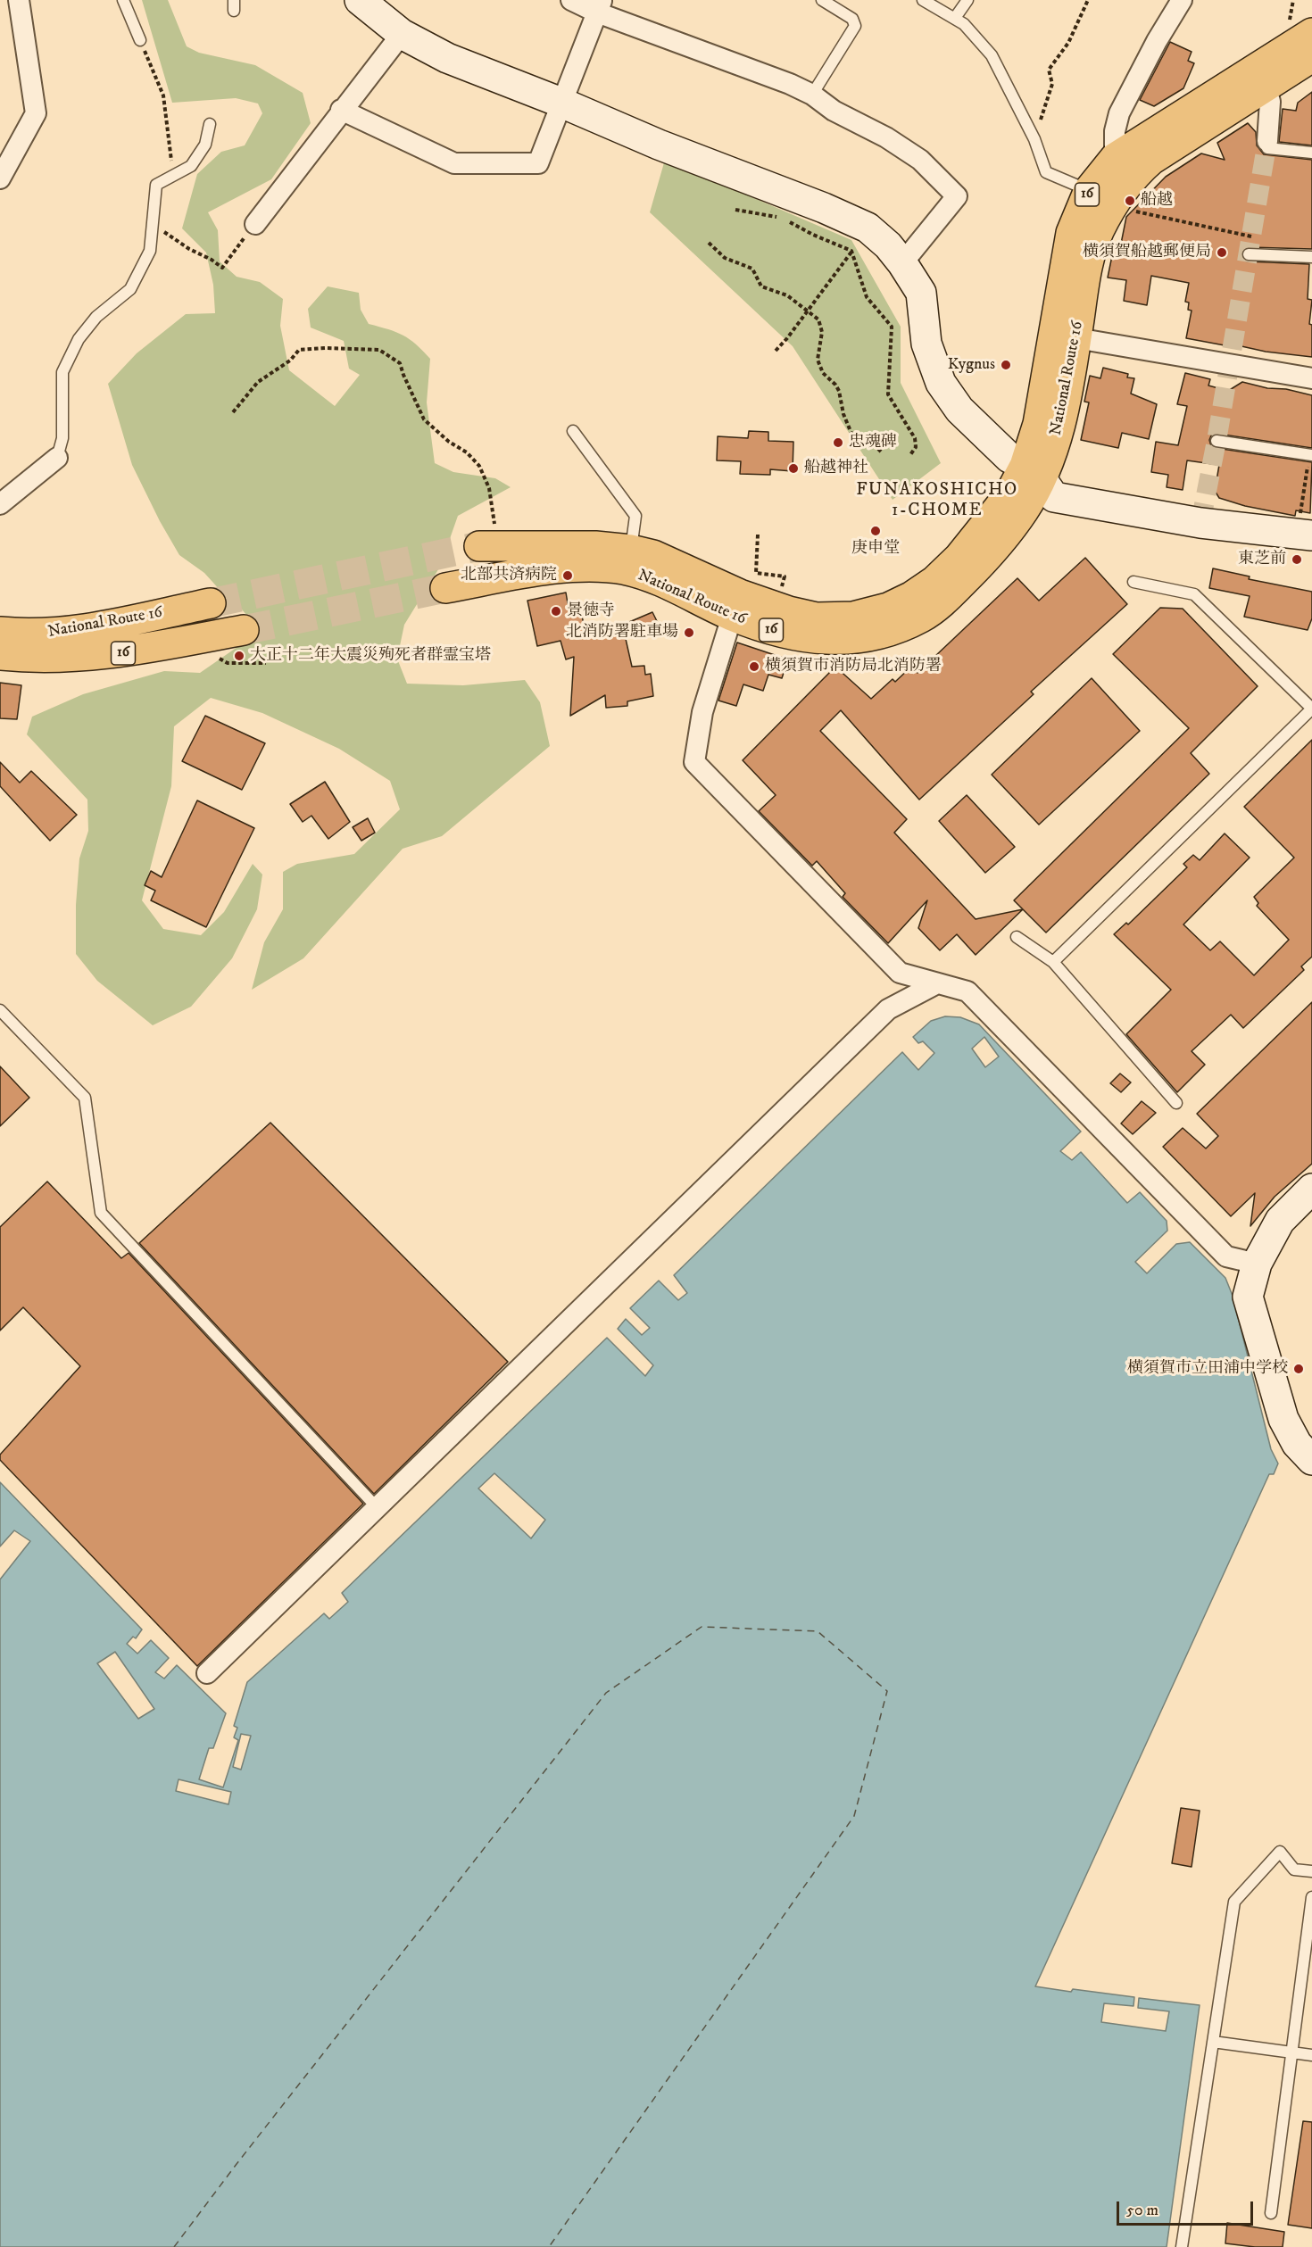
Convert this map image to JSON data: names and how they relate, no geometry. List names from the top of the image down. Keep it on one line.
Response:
{"streets":{"highway":["16","National Route 16"]},"crossings":[["16","National Route 16"]],"districts":["FUNAKOSHICHO 1-CHOME"],"places":["船越","横須賀船越郵便局","Kygnus","忠魂碑","船越神社","庚申堂","東芝前","北部共済病院","景徳寺","北消防署駐車場","大正十二年大震災殉死者群霊宝塔","横須賀市消防局北消防署","横須賀市立田浦中学校"],"scale_bar":"50 m"}
